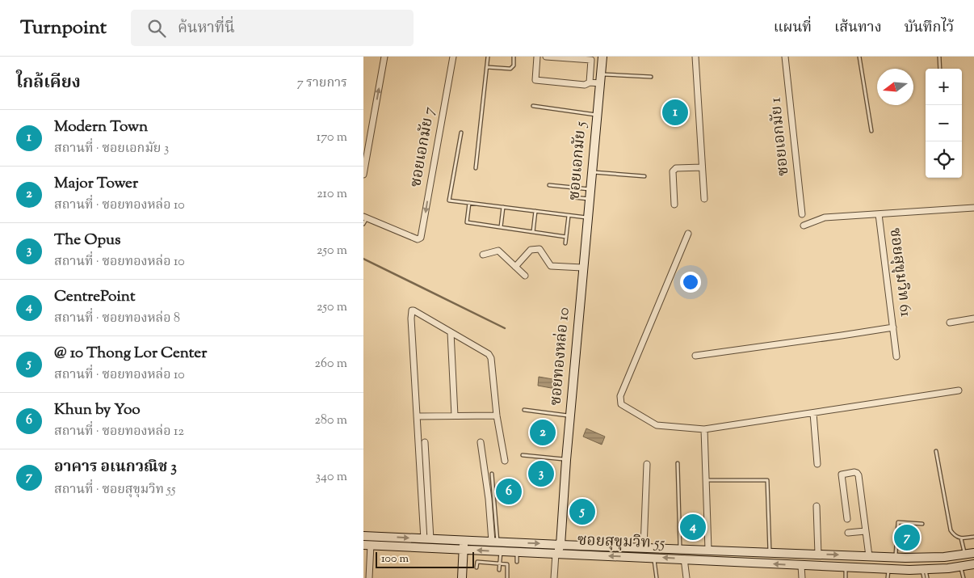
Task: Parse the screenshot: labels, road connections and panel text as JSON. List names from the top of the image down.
{
  "streets": {
    "main road": ["ซอยเอกมัย 5", "ซอยทองหล่อ 10", "ซอยสุขุมวิท 55"],
    "street": ["ซอยเอกมัย 1", "ซอยเอกมัย 7", "ซอยสุขุมวิท 61"]
  },
  "crossings": [
    ["ซอยเอกมัย 5", "ซอยทองหล่อ 10"],
    ["ซอยทองหล่อ 10", "ซอยสุขุมวิท 55"]
  ],
  "scale_bar": "100 m",
  "north": "left",
  "page": {
    "header": "Turnpoint",
    "search": "ค้นหาที่นี่",
    "nav": ["แผนที่", "เส้นทาง", "บันทึกไว้"],
    "heading": ["ใกล้เคียง", "7 รายการ"],
    "map_buttons": ["+", "−"],
    "pins": [
      "1",
      "2",
      "3",
      "6",
      "5",
      "4",
      "7"
    ],
    "list": [
      {
        "mark": "1",
        "name": "Modern Town",
        "note": "สถานที่ · ซอยเอกมัย 3",
        "value": "170 m"
      },
      {
        "mark": "2",
        "name": "Major Tower",
        "note": "สถานที่ · ซอยทองหล่อ 10",
        "value": "210 m"
      },
      {
        "mark": "3",
        "name": "The Opus",
        "note": "สถานที่ · ซอยทองหล่อ 10",
        "value": "250 m"
      },
      {
        "mark": "4",
        "name": "CentrePoint",
        "note": "สถานที่ · ซอยทองหล่อ 8",
        "value": "250 m"
      },
      {
        "mark": "5",
        "name": "@ 10 Thong Lor Center",
        "note": "สถานที่ · ซอยทองหล่อ 10",
        "value": "260 m"
      },
      {
        "mark": "6",
        "name": "Khun by Yoo",
        "note": "สถานที่ · ซอยทองหล่อ 12",
        "value": "280 m"
      },
      {
        "mark": "7",
        "name": "อาคาร อเนกวณิช 3",
        "note": "สถานที่ · ซอยสุขุมวิท 55",
        "value": "340 m"
      }
    ],
    "scale": "100 m"
  }
}
